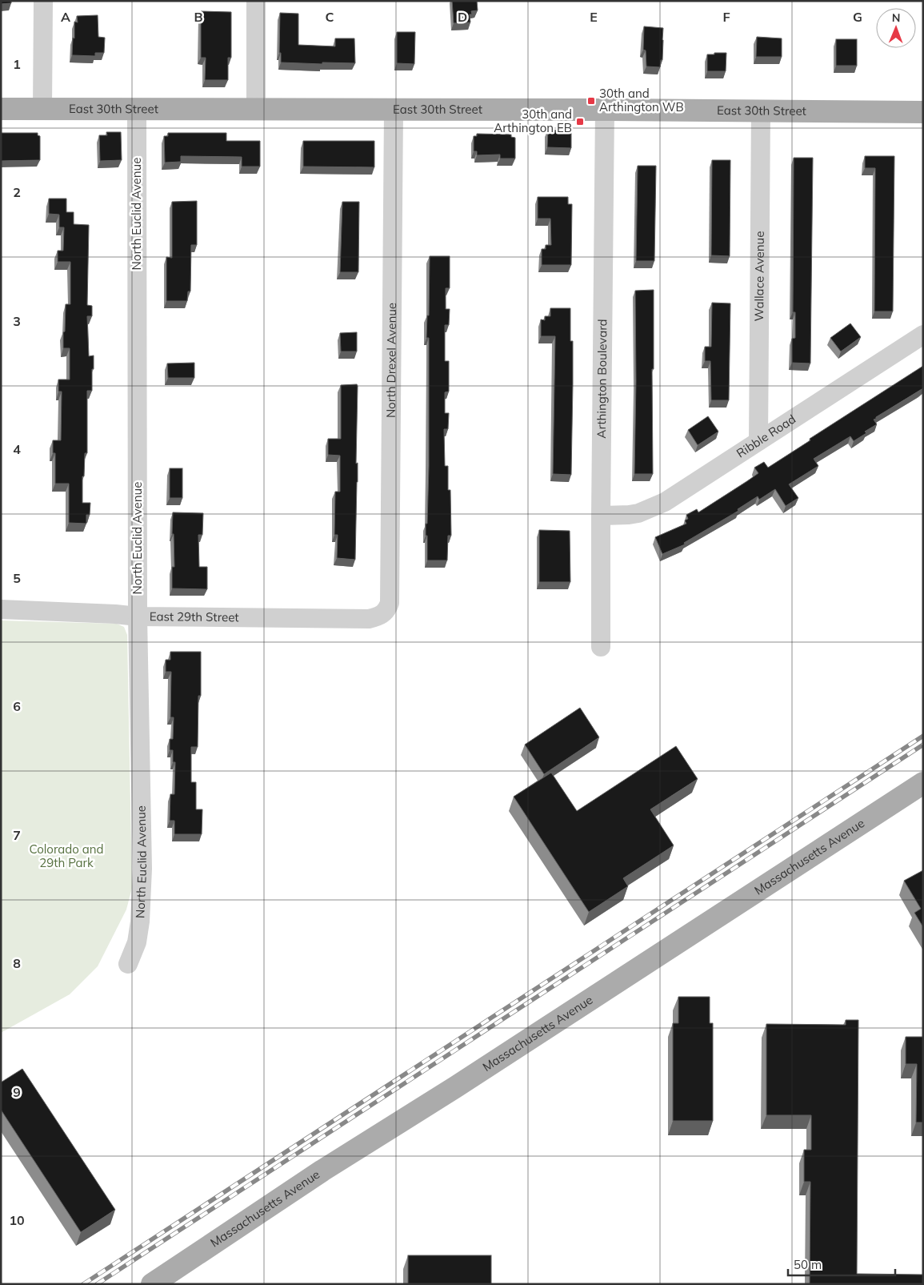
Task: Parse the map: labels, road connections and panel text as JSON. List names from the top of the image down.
{
  "streets": {
    "main road": ["East 30th Street", "Massachusetts Avenue"],
    "street": [
      "North Euclid Avenue",
      "Wallace Avenue",
      "North Drexel Avenue",
      "Arthington Boulevard",
      "Ribble Road",
      "East 29th Street"
    ]
  },
  "crossings": [
    ["East 30th Street", "North Euclid Avenue"],
    ["East 30th Street", "Wallace Avenue"],
    ["East 30th Street", "North Drexel Avenue"],
    ["East 30th Street", "Arthington Boulevard"],
    ["North Euclid Avenue", "East 29th Street"],
    ["Wallace Avenue", "Ribble Road"],
    ["North Drexel Avenue", "East 29th Street"],
    ["Arthington Boulevard", "Ribble Road"]
  ],
  "parks": ["Colorado and 29th Park"],
  "places": {
    "transit": ["30th and Arthington WB", "30th and Arthington EB"]
  },
  "scale_bar": "50 m",
  "north": "top",
  "grid": {
    "columns": [
      "A",
      "B",
      "C",
      "D",
      "E",
      "F",
      "G"
    ],
    "rows": [
      "1",
      "2",
      "3",
      "4",
      "5",
      "6",
      "7",
      "8",
      "9",
      "10"
    ]
  }
}
